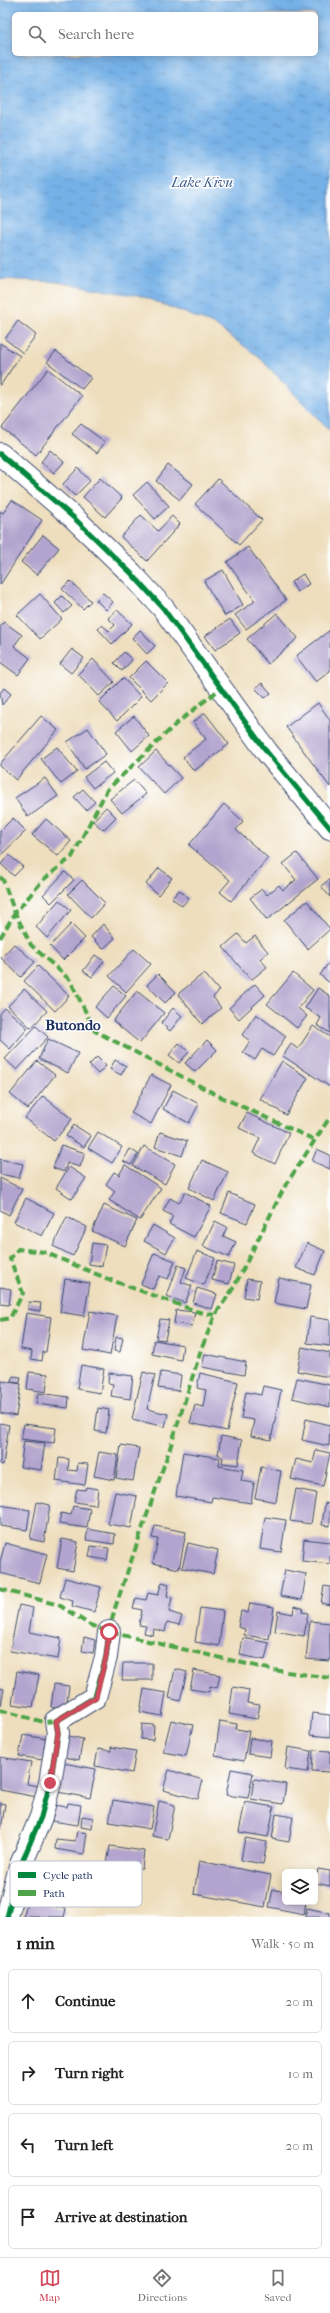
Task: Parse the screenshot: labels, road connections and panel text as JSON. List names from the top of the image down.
{
  "districts": ["Butondo"],
  "water": ["Lake Kivu"],
  "legend": ["Cycle path", "Path"],
  "page": {
    "search": "Search here",
    "heading": ["1 min", "Walk · 50 m"],
    "list": [
      ["Continue", "20 m"],
      ["Turn right", "10 m"],
      ["Turn left", "20 m"],
      "Arrive at destination"
    ],
    "nav": ["Map", "Directions", "Saved"]
  }
}
